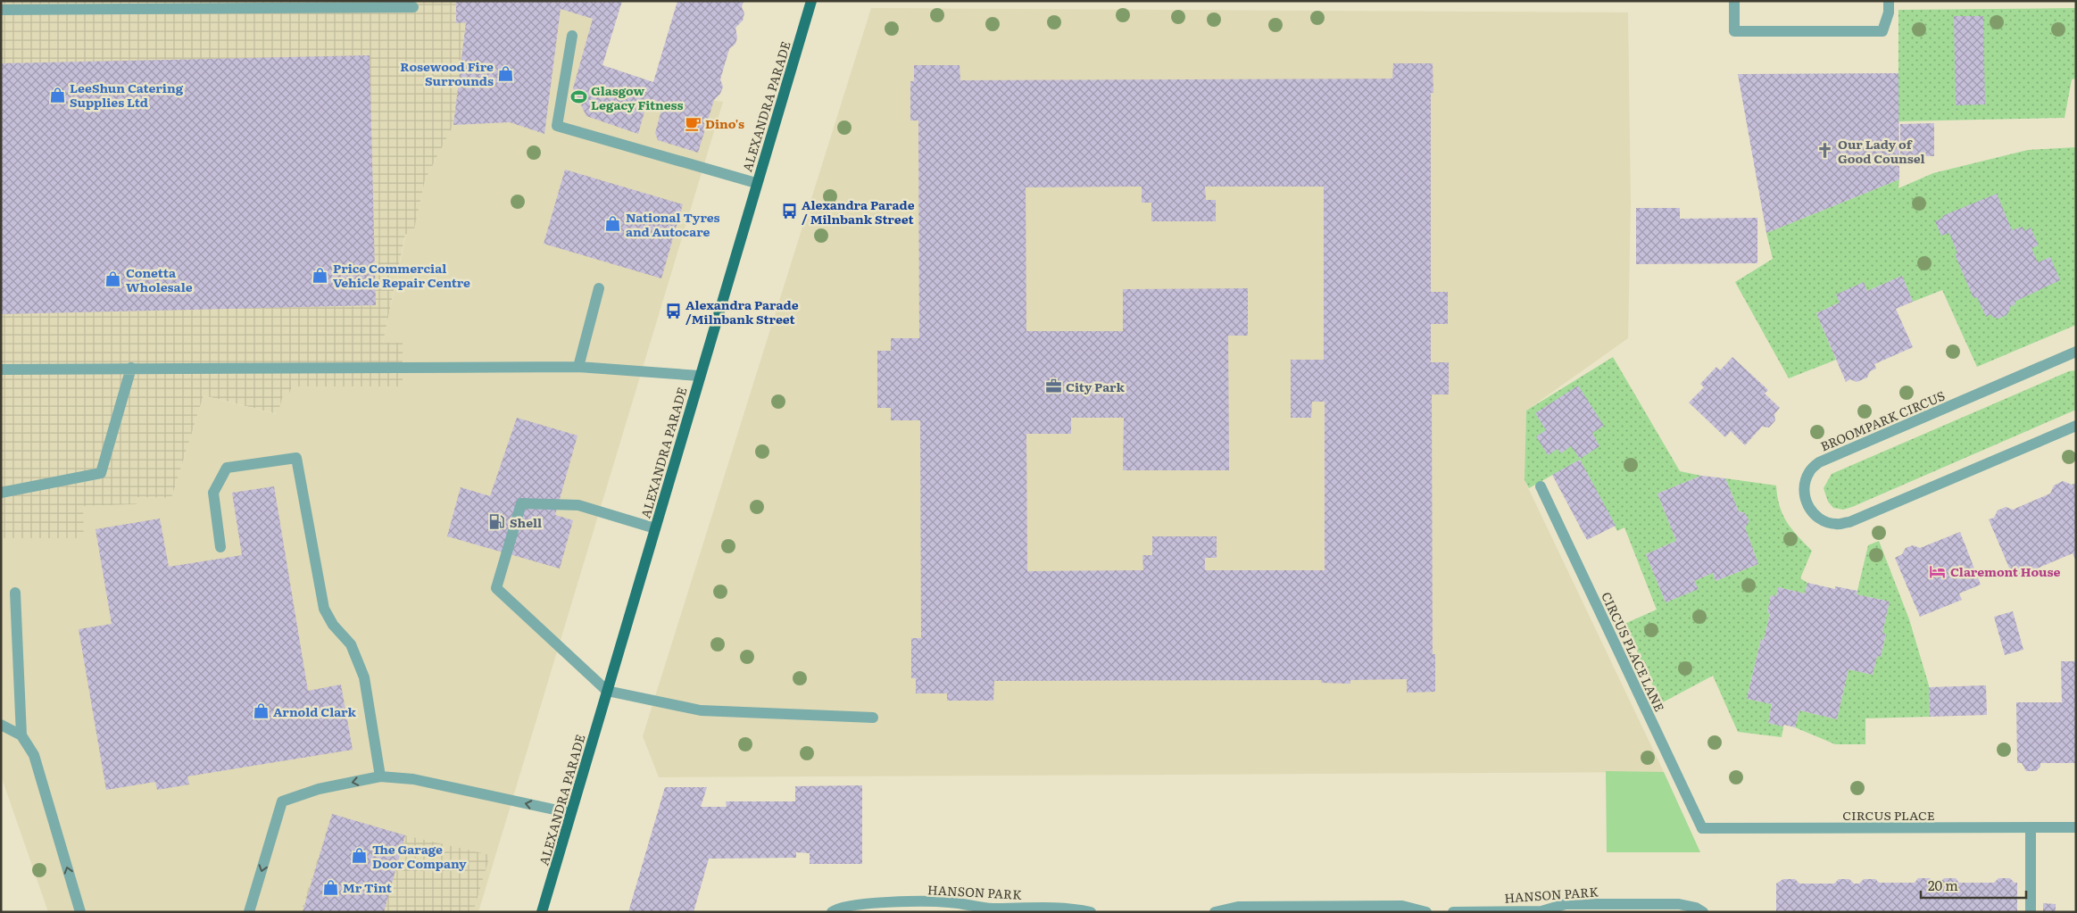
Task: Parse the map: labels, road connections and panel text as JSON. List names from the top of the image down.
{
  "streets": {
    "main road": ["ALEXANDRA PARADE"],
    "street": [
      "BROOMPARK CIRCUS",
      "CIRCUS PLACE LANE",
      "CIRCUS PLACE",
      "HANSON PARK"
    ]
  },
  "crossings": [
    ["CIRCUS PLACE LANE", "CIRCUS PLACE"]
  ],
  "places": {
    "shop": [
      "Rosewood Fire Surrounds",
      "LeeShun Catering Supplies Ltd",
      "National Tyres and Autocare",
      "Price Commercial Vehicle Repair Centre",
      "Conetta Wholesale",
      "Arnold Clark",
      "The Garage Door Company",
      "Mr Tint"
    ],
    "sports": ["Glasgow Legacy Fitness"],
    "cafe": ["Dino's"],
    "church": ["Our Lady of Good Counsel"],
    "bus stop": ["Alexandra Parade / Milnbank Street", "Alexandra Parade /Milnbank Street"],
    "office": ["City Park"],
    "fuel station": ["Shell"],
    "hotel": ["Claremont House"]
  },
  "scale_bar": "20 m"
}
